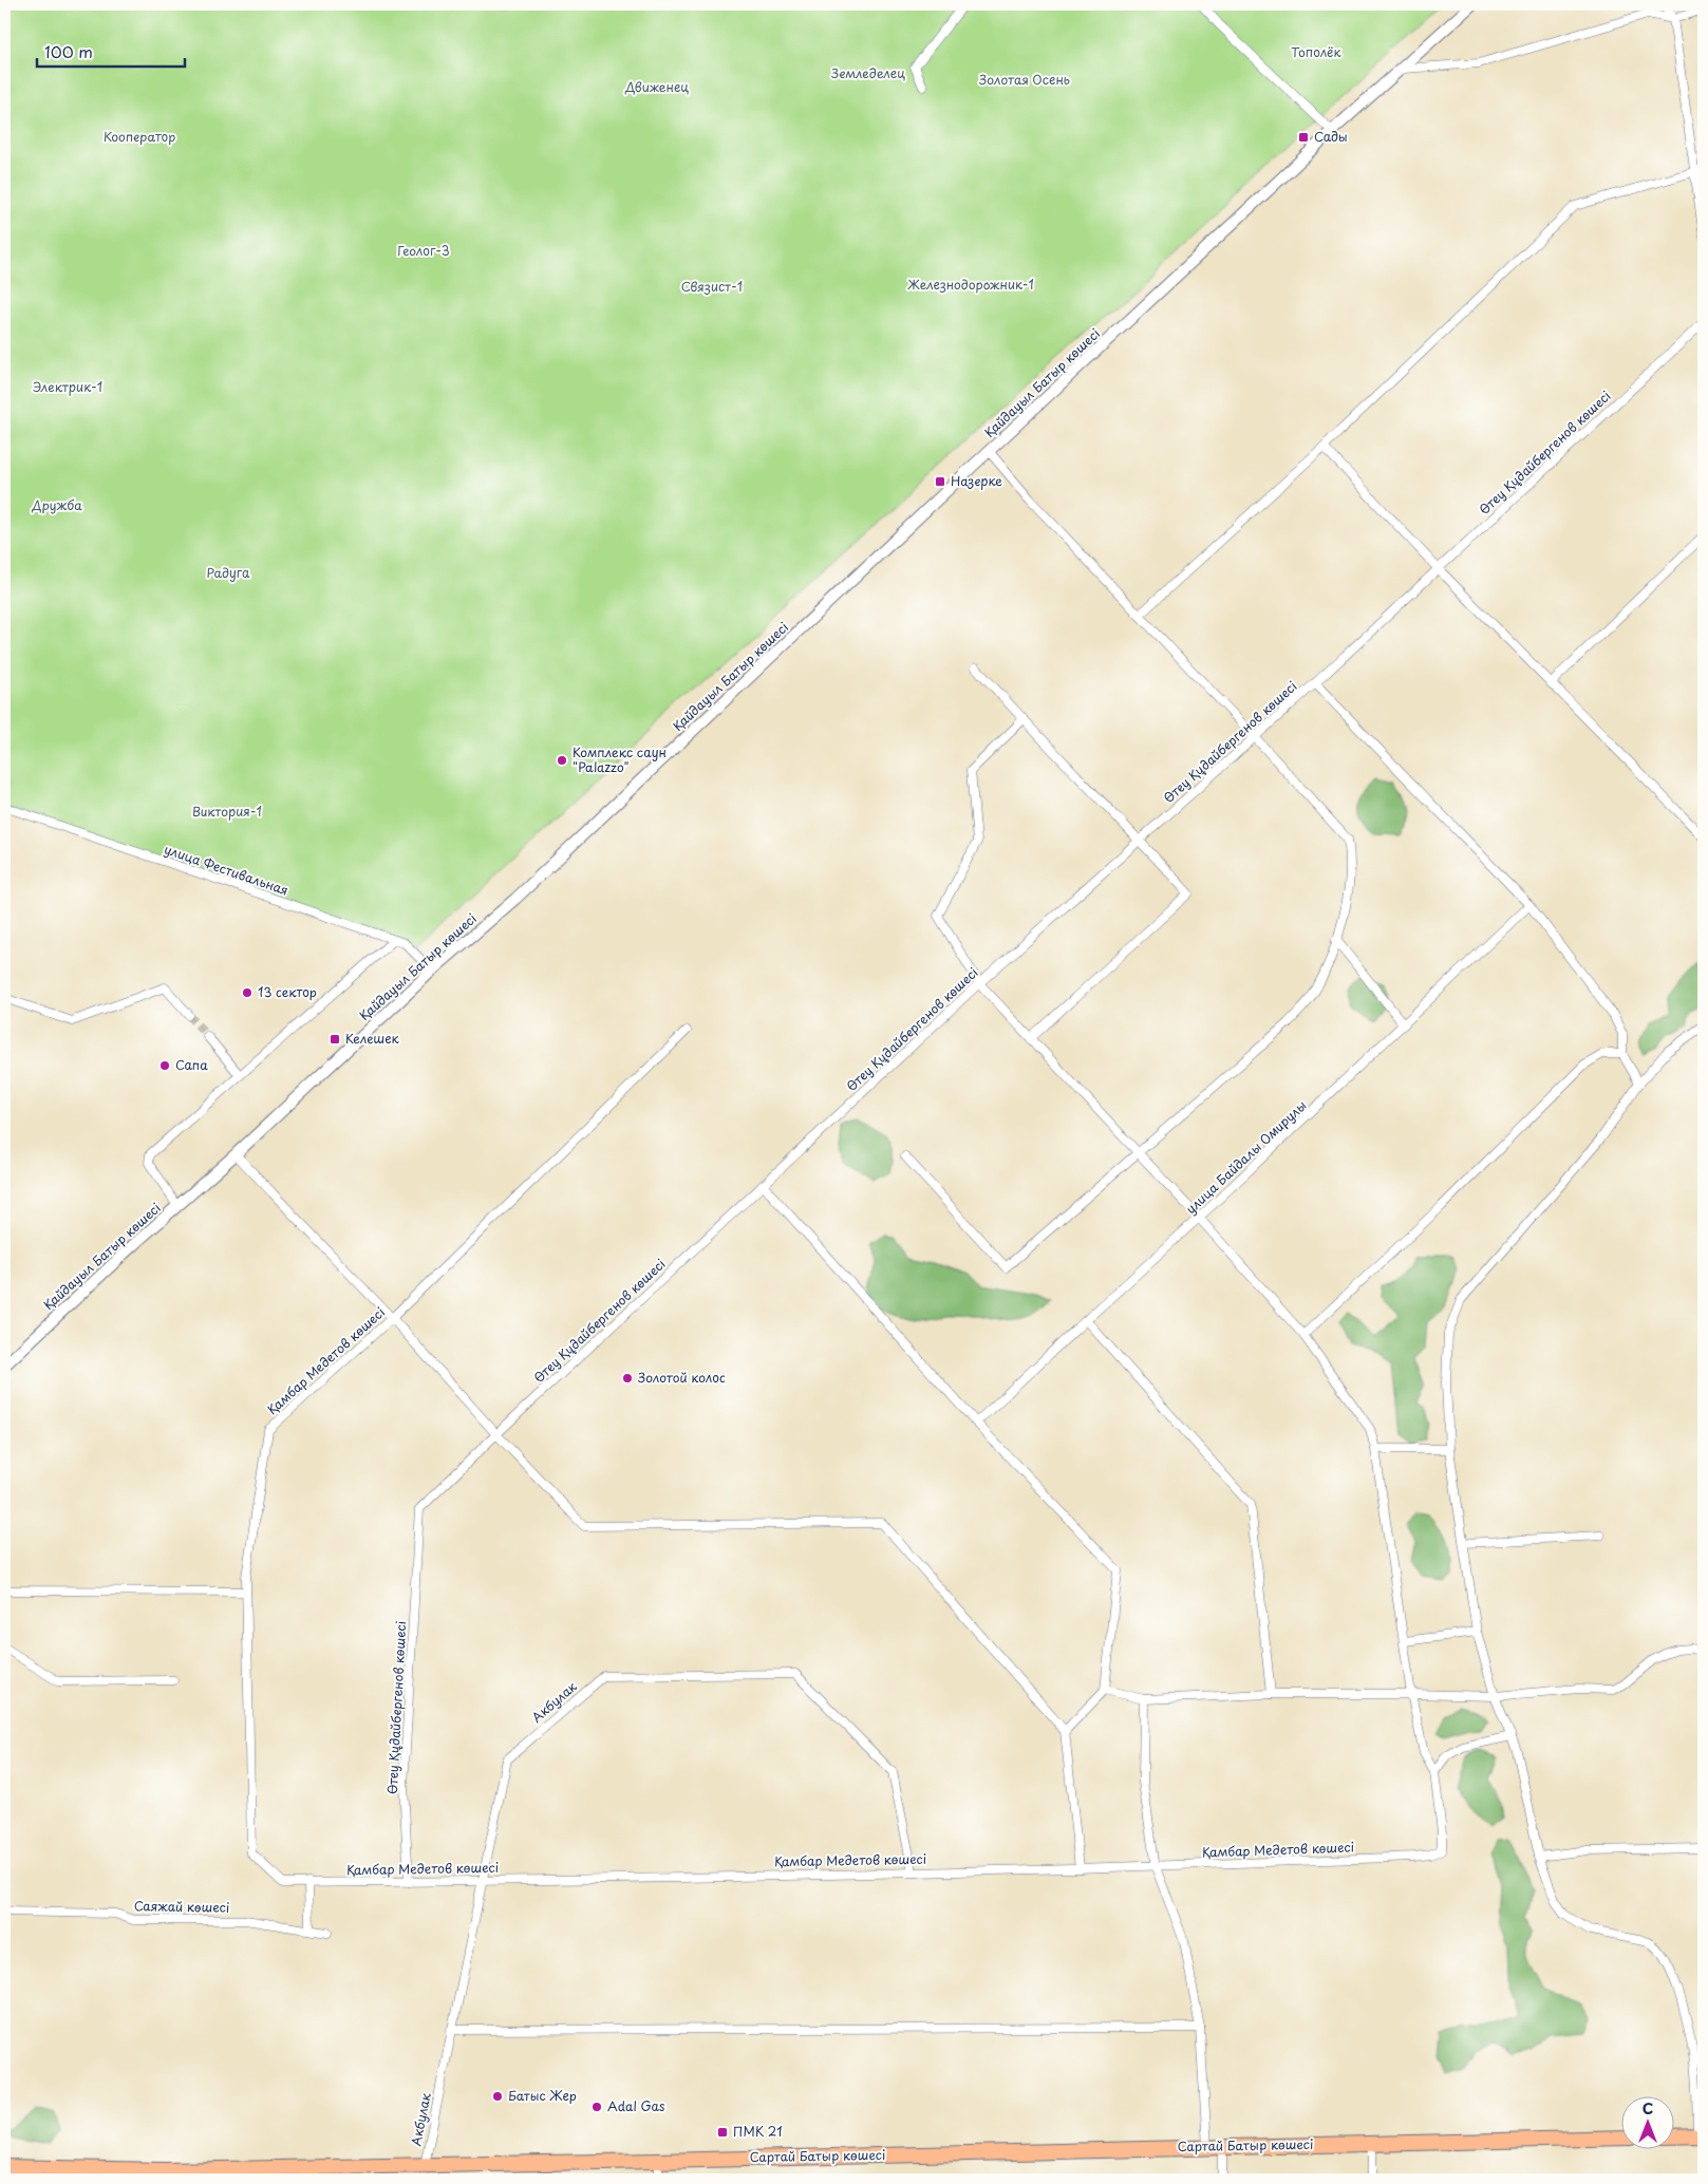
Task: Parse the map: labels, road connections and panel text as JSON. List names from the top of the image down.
{
  "streets": {
    "highway": ["Сартай Батыр көшесі"],
    "street": [
      "Қайдауыл Батыр көшесі",
      "Өтеу Құдайбергенов көшесі",
      "улица Фестивальная",
      "улица Байдалы Омирулы",
      "Қамбар Медетов көшесі",
      "Акбулак",
      "Саяжай көшесі"
    ]
  },
  "crossings": [
    ["Қайдауыл Батыр көшесі", "улица Фестивальная"],
    ["Өтеу Құдайбергенов көшесі", "Қамбар Медетов көшесі"],
    ["Қамбар Медетов көшесі", "Акбулак"],
    ["Акбулак", "Сартай Батыр көшесі"]
  ],
  "parks": [
    "Тополёк",
    "Земледелец",
    "Золотая Осень",
    "Движенец",
    "Кооператор",
    "Геолог-3",
    "Железнодорожник-1",
    "Связист-1",
    "Электрик-1",
    "Дружба",
    "Радуга",
    "Виктория-1"
  ],
  "places": {
    "transit": [
      "Сады",
      "Назерке",
      "Келешек",
      "ПМК 21"
    ],
    "other": [
      "Комплекс саун \"Palazzo\"",
      "13 сектор",
      "Сапа",
      "Золотой колос",
      "Батыс Жер",
      "Adal Gas"
    ]
  },
  "scale_bar": "100 m",
  "north": "top"
}
